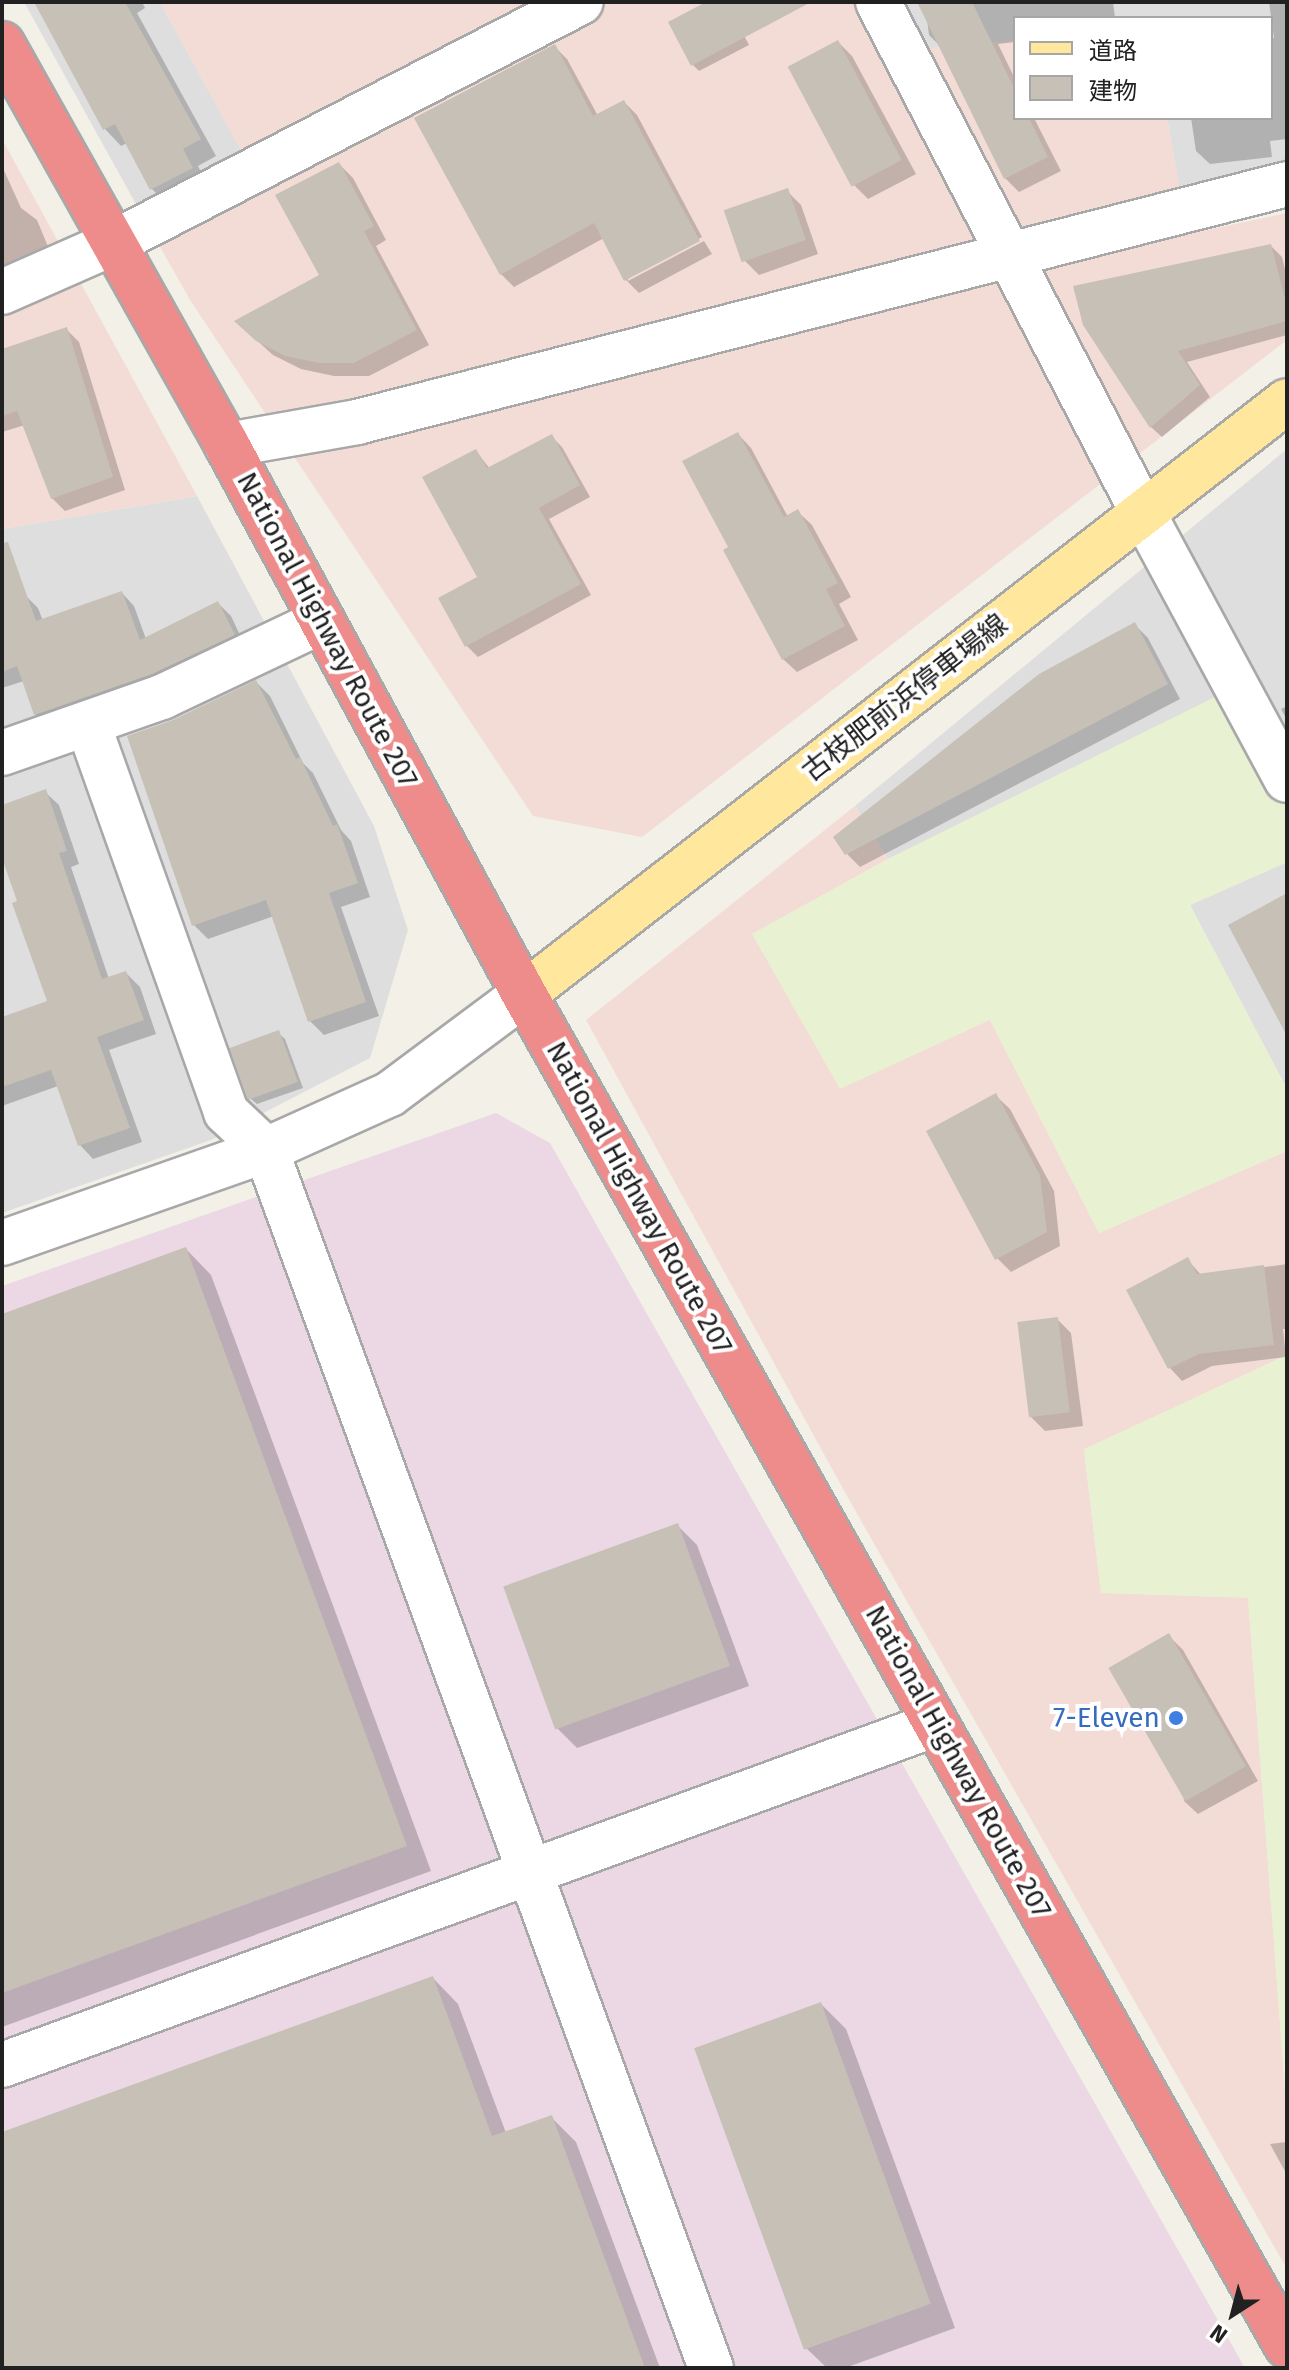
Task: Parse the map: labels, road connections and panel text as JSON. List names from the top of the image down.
{
  "streets": {
    "highway": ["National Highway Route 207"],
    "main road": ["古枝肥前浜停車場線"]
  },
  "crossings": [
    ["National Highway Route 207", "古枝肥前浜停車場線"]
  ],
  "places": ["7-Eleven"],
  "legend": ["道路", "建物"],
  "north": "bottom left"
}
